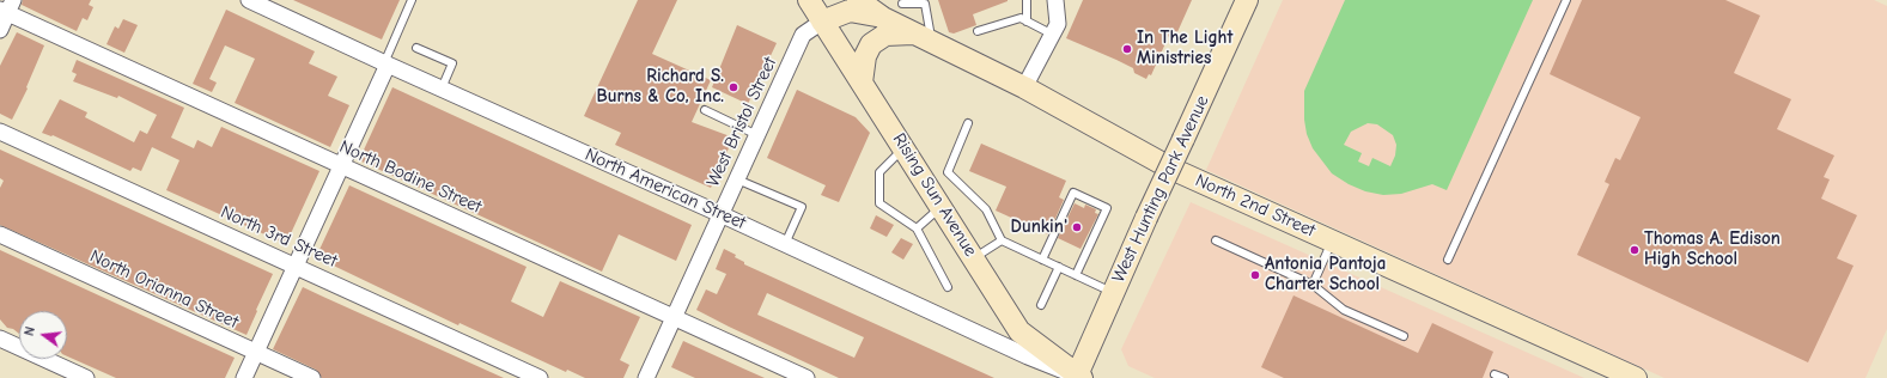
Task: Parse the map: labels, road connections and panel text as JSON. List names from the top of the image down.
{
  "streets": {
    "street": [
      "West Bristol Street",
      "North Bodine Street",
      "North American Street",
      "West Hunting Park Avenue",
      "Rising Sun Avenue",
      "North 2nd Street",
      "North 3rd Street",
      "North Orianna Street"
    ]
  },
  "crossings": [
    ["West Bristol Street", "North Bodine Street"],
    ["West Bristol Street", "North American Street"],
    ["West Bristol Street", "Rising Sun Avenue"],
    ["West Bristol Street", "North 2nd Street"],
    ["North American Street", "West Hunting Park Avenue"],
    ["North American Street", "Rising Sun Avenue"],
    ["West Hunting Park Avenue", "Rising Sun Avenue"],
    ["Rising Sun Avenue", "North 2nd Street"]
  ],
  "places": [
    "In The Light Ministries",
    "Richard S. Burns & Co, Inc.",
    "Dunkin'",
    "Thomas A. Edison High School",
    "Antonia Pantoja Charter School"
  ],
  "north": "left"
}
